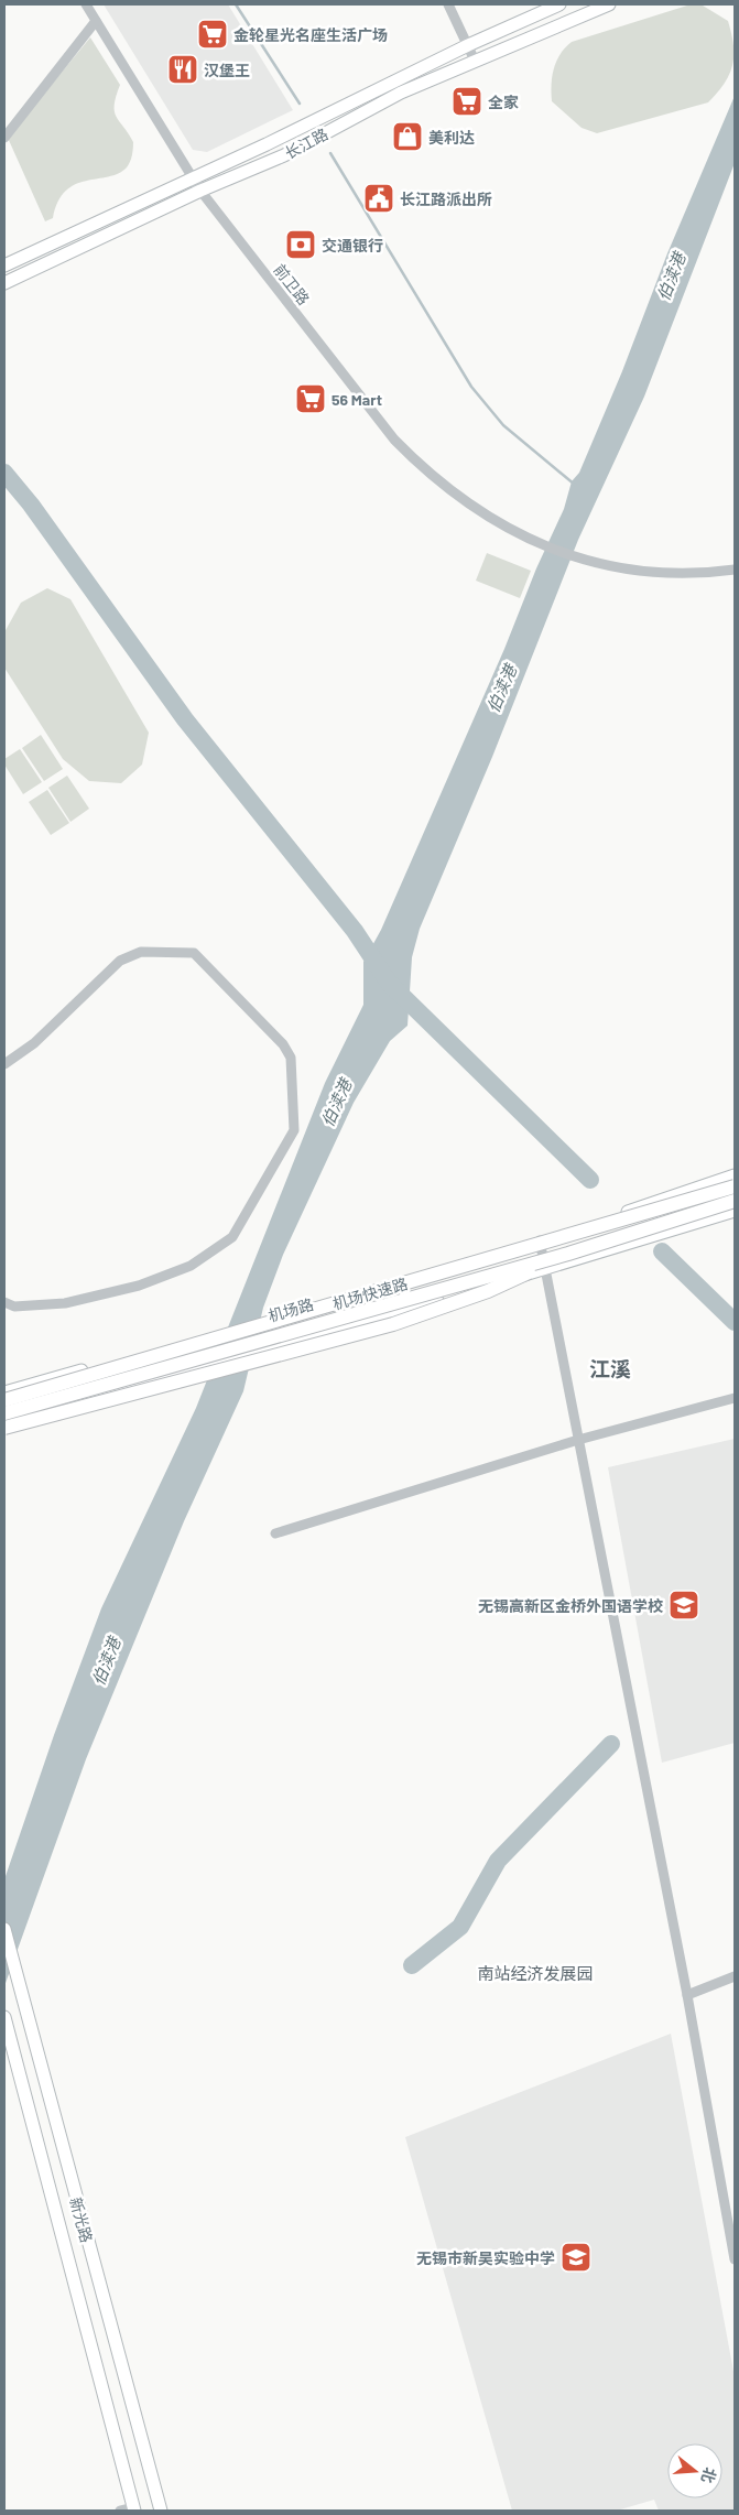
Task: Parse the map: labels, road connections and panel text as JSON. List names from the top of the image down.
{
  "streets": {
    "highway": ["机场快速路"],
    "main road": ["长江路", "机场路", "新光路"],
    "street": ["前卫路"]
  },
  "crossings": [
    ["长江路", "前卫路"]
  ],
  "districts": ["江溪", "南站经济发展园"],
  "water": ["伯渎港"],
  "places": {
    "supermarket": ["金轮星光名座生活广场", "全家", "56 Mart"],
    "restaurant": ["汉堡王"],
    "shop": ["美利达"],
    "public building": ["长江路派出所"],
    "bank": ["交通银行"],
    "school or university": ["无锡高新区金桥外国语学校", "无锡市新吴实验中学"]
  },
  "north": "right"
}
